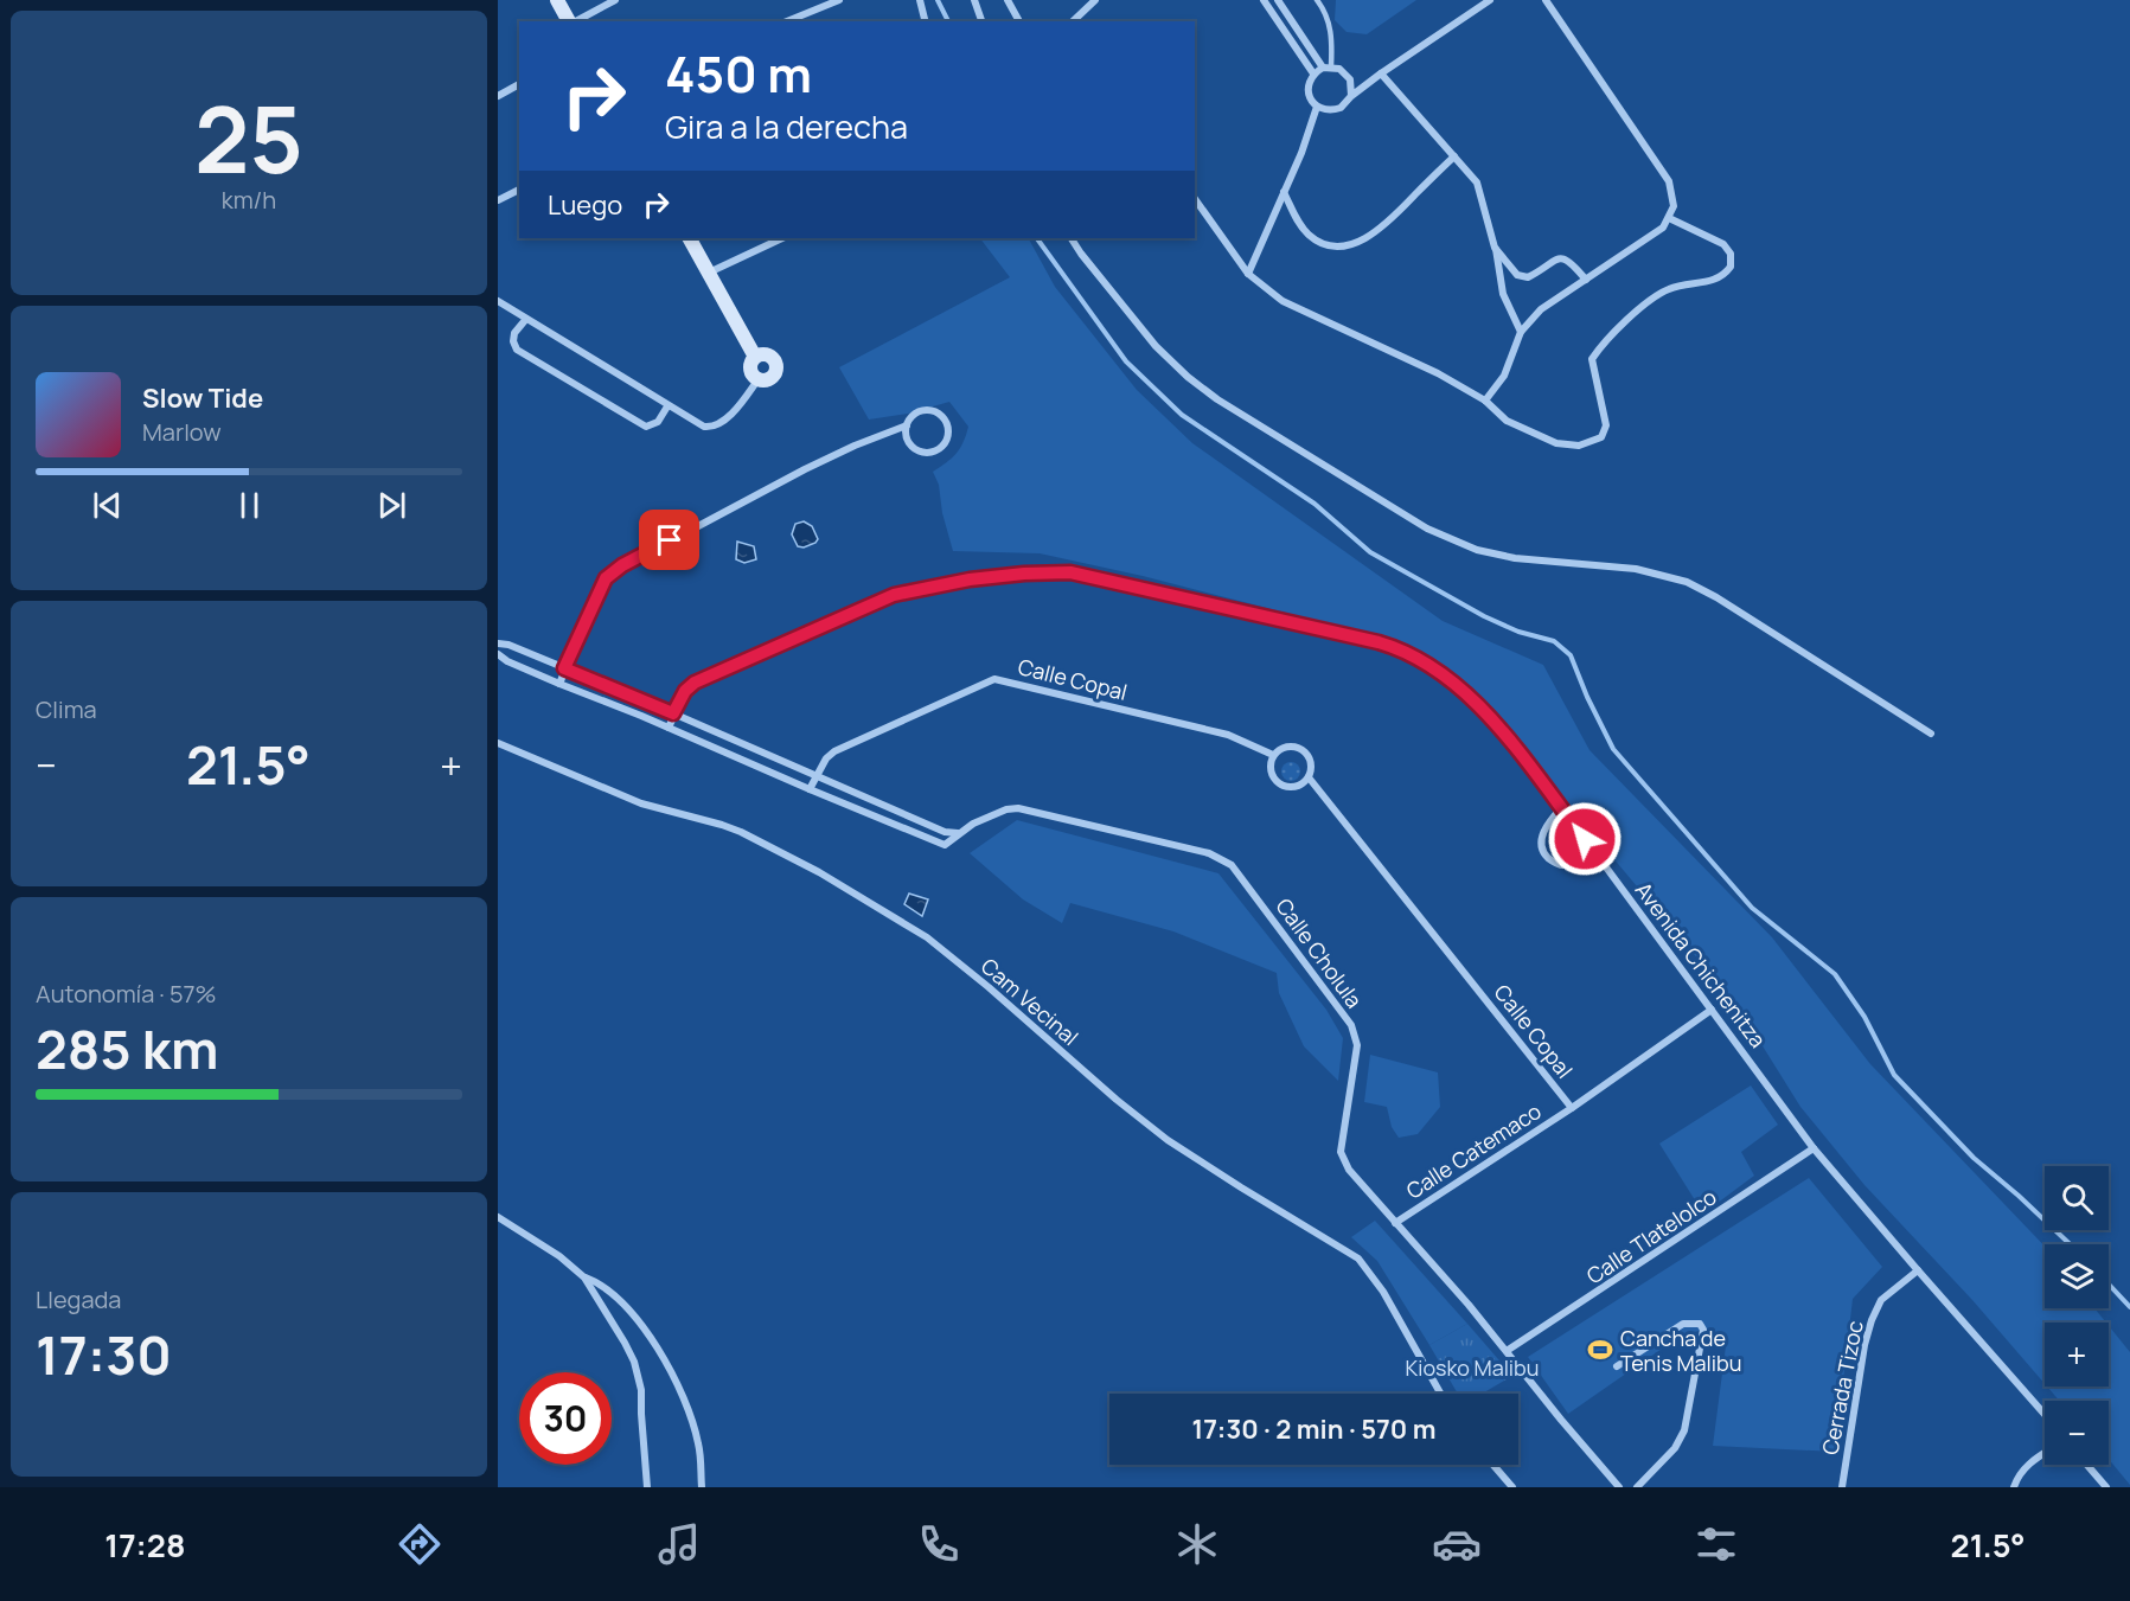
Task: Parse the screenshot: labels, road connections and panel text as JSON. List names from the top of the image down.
{
  "streets": {
    "street": [
      "Calle Copal",
      "Calle Cholula",
      "Avenida Chichenitza",
      "Cam Vecinal",
      "Calle Catemaco",
      "Calle Tlatelolco",
      "Cerrada Tizoc"
    ]
  },
  "crossings": [
    ["Calle Copal", "Calle Cholula"],
    ["Calle Copal", "Calle Catemaco"],
    ["Calle Cholula", "Calle Catemaco"],
    ["Calle Cholula", "Calle Tlatelolco"],
    ["Avenida Chichenitza", "Calle Catemaco"],
    ["Avenida Chichenitza", "Calle Tlatelolco"],
    ["Avenida Chichenitza", "Cerrada Tizoc"]
  ],
  "parks": ["Kiosko Malibu"],
  "places": {
    "sports": ["Cancha de Tenis Malibu"]
  },
  "page": {
    "tile": [
      ["25", "km/h"],
      "Clima",
      ["Autonomía · 57%", "285 km"],
      ["Llegada", "17:30"]
    ],
    "turn": ["450 m", "Gira a la derecha"],
    "then": "Luego",
    "song": ["Slow Tide", "Marlow"],
    "heat": ["−", "21.5°", "+"],
    "map_buttons": ["+", "−"],
    "limit": "30",
    "trip": "17:30 · 2 min · 570 m",
    "tabs": ["17:28", "21.5°"]
  }
}
